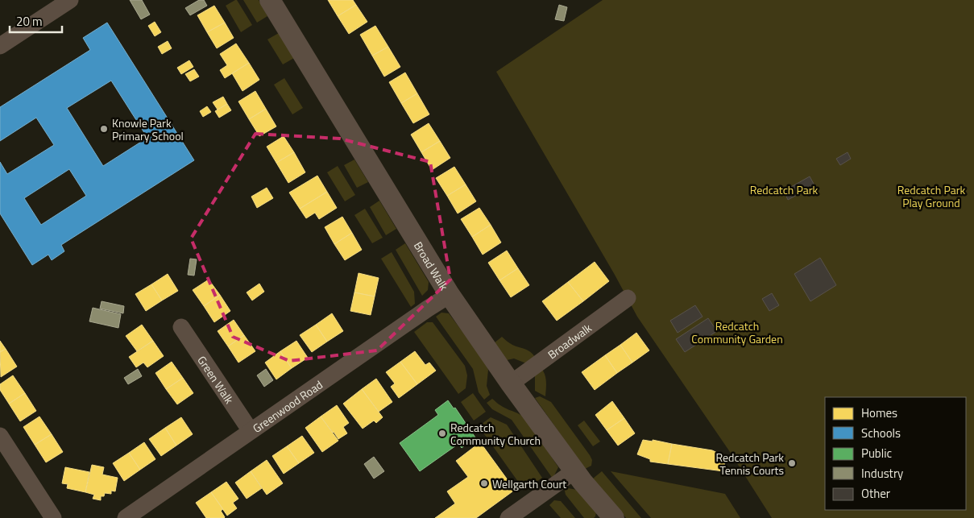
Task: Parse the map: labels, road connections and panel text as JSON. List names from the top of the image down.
{
  "streets": {
    "street": [
      "Broad Walk",
      "Broadwalk",
      "Green Walk",
      "Greenwood Road"
    ]
  },
  "crossings": [
    ["Broad Walk", "Broadwalk"],
    ["Broad Walk", "Greenwood Road"],
    ["Green Walk", "Greenwood Road"]
  ],
  "parks": ["Redcatch Park", "Redcatch Park Play Ground", "Redcatch Community Garden"],
  "places": [
    "Knowle Park Primary School",
    "Redcatch Community Church",
    "Redcatch Park Tennis Courts",
    "Wellgarth Court"
  ],
  "legend": [
    "Homes",
    "Schools",
    "Public",
    "Industry",
    "Other"
  ],
  "scale_bar": "20 m"
}
